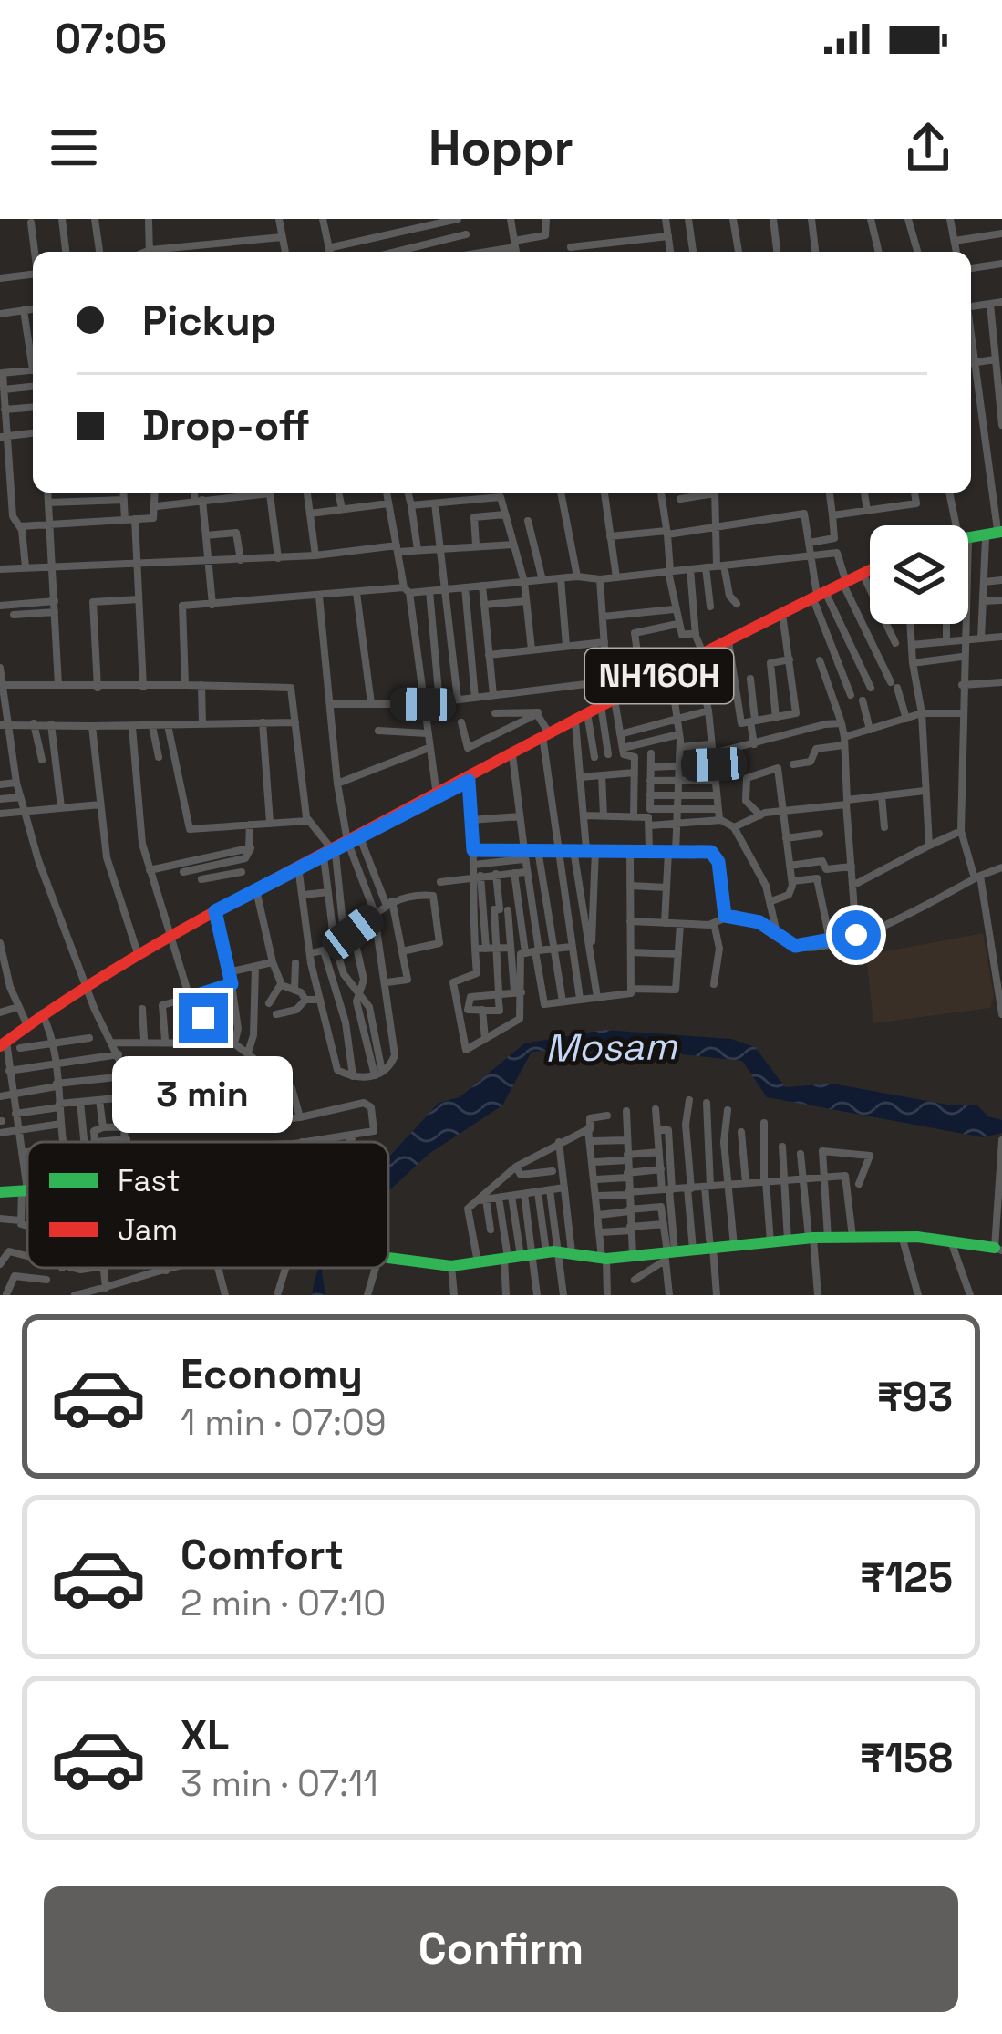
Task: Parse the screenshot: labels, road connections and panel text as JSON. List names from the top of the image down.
{
  "streets": {
    "main road": ["NH160H"]
  },
  "water": ["Mosam"],
  "legend": ["Fast", "Jam"],
  "page": {
    "status": "07:05",
    "header": "Hoppr",
    "banner": ["Pickup", "Drop-off"],
    "bubble": "3 min",
    "list": [
      {
        "name": "Economy",
        "note": "1 min · 07:09",
        "value": "₹93"
      },
      {
        "name": "Comfort",
        "note": "2 min · 07:10",
        "value": "₹125"
      },
      {
        "name": "XL",
        "note": "3 min · 07:11",
        "value": "₹158"
      }
    ],
    "buttons": "Confirm"
  }
}
